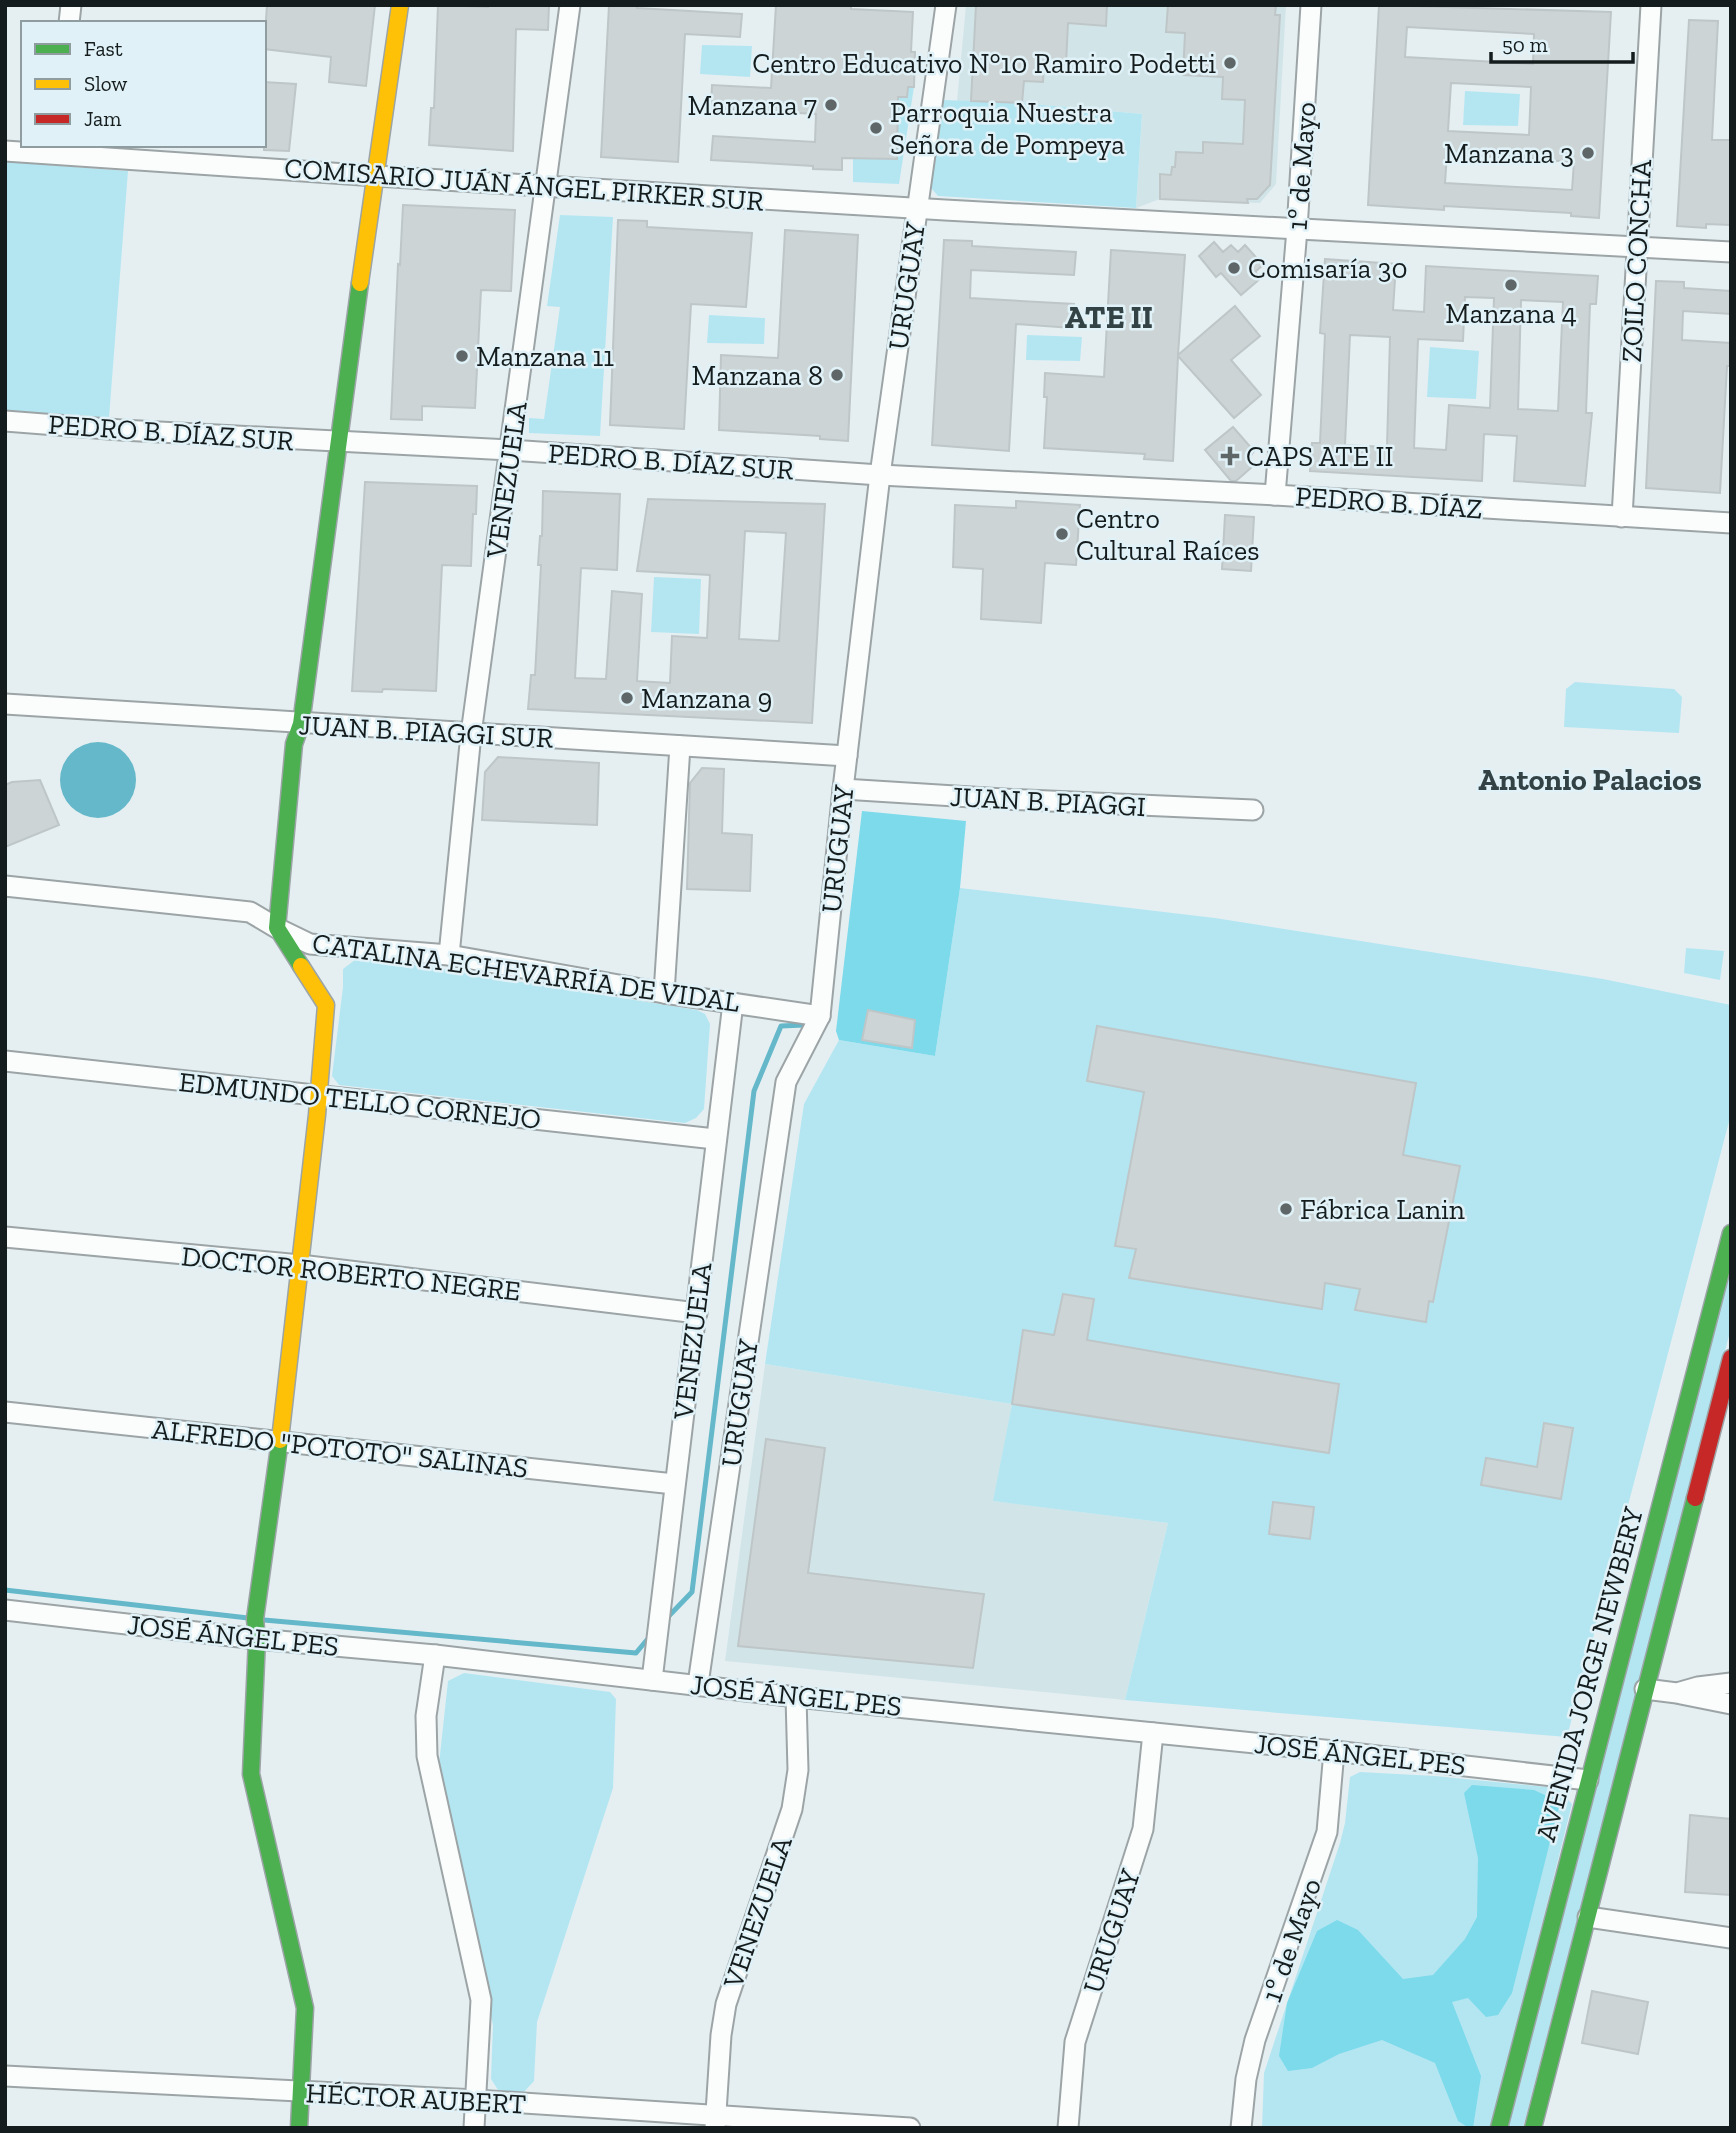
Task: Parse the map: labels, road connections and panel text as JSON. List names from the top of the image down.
{
  "streets": {
    "street": [
      "1º de Mayo",
      "COMISARIO JUÁN ÁNGEL PIRKER SUR",
      "ZOILO CONCHA",
      "URUGUAY",
      "PEDRO B. DÍAZ SUR",
      "VENEZUELA",
      "PEDRO B. DÍAZ",
      "JUAN B. PIAGGI SUR",
      "JUAN B. PIAGGI",
      "CATALINA ECHEVARRÍA DE VIDAL",
      "EDMUNDO TELLO CORNEJO",
      "DOCTOR ROBERTO NEGRE",
      "ALFREDO \"POTOTO\" SALINAS",
      "JOSÉ ÁNGEL PES",
      "AVENIDA JORGE NEWBERY",
      "HÉCTOR AUBERT"
    ]
  },
  "crossings": [
    ["1º de Mayo", "COMISARIO JUÁN ÁNGEL PIRKER SUR"],
    ["1º de Mayo", "PEDRO B. DÍAZ"],
    ["1º de Mayo", "JOSÉ ÁNGEL PES"],
    ["COMISARIO JUÁN ÁNGEL PIRKER SUR", "ZOILO CONCHA"],
    ["COMISARIO JUÁN ÁNGEL PIRKER SUR", "URUGUAY"],
    ["COMISARIO JUÁN ÁNGEL PIRKER SUR", "VENEZUELA"],
    ["ZOILO CONCHA", "PEDRO B. DÍAZ"],
    ["URUGUAY", "PEDRO B. DÍAZ SUR"],
    ["URUGUAY", "PEDRO B. DÍAZ"],
    ["URUGUAY", "JUAN B. PIAGGI SUR"],
    ["URUGUAY", "JUAN B. PIAGGI"],
    ["URUGUAY", "CATALINA ECHEVARRÍA DE VIDAL"],
    ["URUGUAY", "JOSÉ ÁNGEL PES"],
    ["PEDRO B. DÍAZ SUR", "VENEZUELA"],
    ["PEDRO B. DÍAZ SUR", "PEDRO B. DÍAZ"],
    ["VENEZUELA", "JUAN B. PIAGGI SUR"],
    ["VENEZUELA", "CATALINA ECHEVARRÍA DE VIDAL"],
    ["VENEZUELA", "EDMUNDO TELLO CORNEJO"],
    ["VENEZUELA", "DOCTOR ROBERTO NEGRE"],
    ["VENEZUELA", "ALFREDO \"POTOTO\" SALINAS"],
    ["VENEZUELA", "JOSÉ ÁNGEL PES"],
    ["VENEZUELA", "HÉCTOR AUBERT"],
    ["JOSÉ ÁNGEL PES", "AVENIDA JORGE NEWBERY"]
  ],
  "districts": ["ATE II", "Antonio Palacios"],
  "places": {
    "other": [
      "Centro Educativo N°10 Ramiro Podetti",
      "Manzana 7",
      "Parroquia Nuestra Señora de Pompeya",
      "Manzana 3",
      "Comisaría 30",
      "Manzana 4",
      "Manzana 11",
      "Manzana 8",
      "Centro Cultural Raíces",
      "Manzana 9",
      "Fábrica Lanin"
    ],
    "health": ["CAPS ATE II"]
  },
  "legend": ["Fast", "Slow", "Jam"],
  "scale_bar": "50 m"
}
